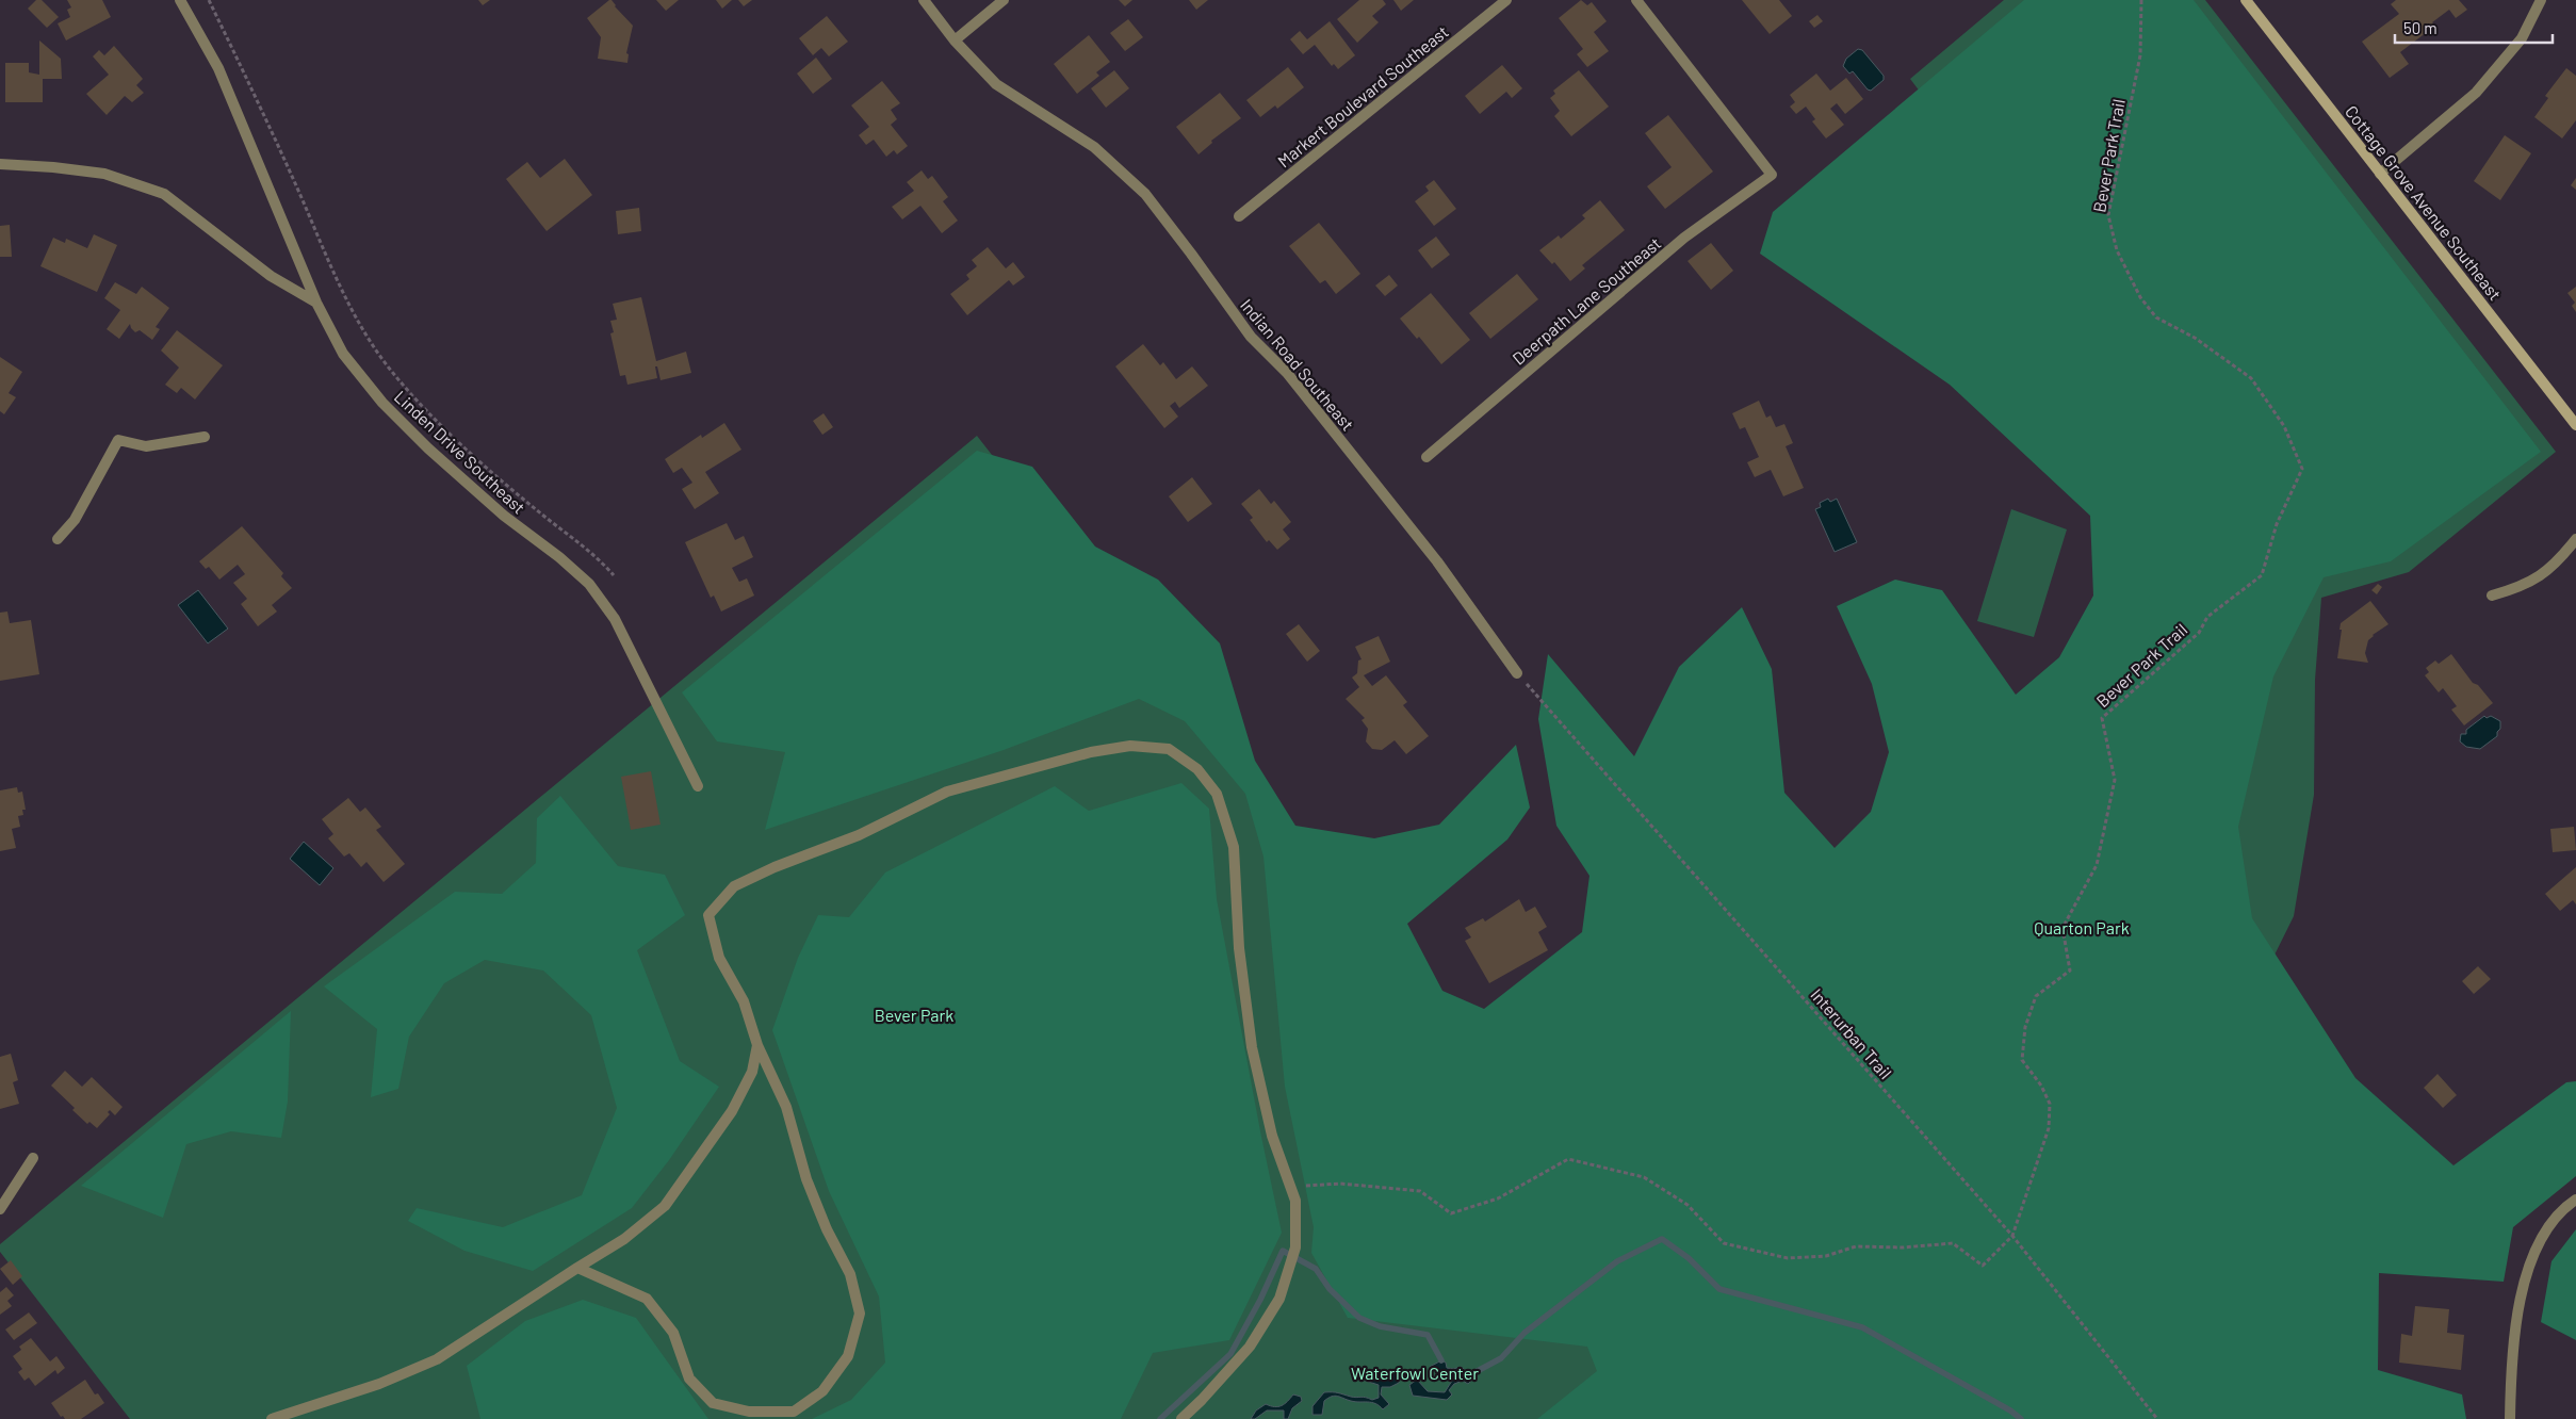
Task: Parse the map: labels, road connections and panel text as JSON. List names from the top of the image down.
{
  "streets": {
    "main road": ["Cottage Grove Avenue Southeast"],
    "street": [
      "Markert Boulevard Southeast",
      "Deerpath Lane Southeast",
      "Indian Road Southeast",
      "Linden Drive Southeast"
    ],
    "path": ["Bever Park Trail", "Interurban Trail"]
  },
  "crossings": [
    ["Bever Park Trail", "Interurban Trail"],
    ["Indian Road Southeast", "Interurban Trail"]
  ],
  "parks": ["Quarton Park", "Bever Park", "Waterfowl Center"],
  "scale_bar": "50 m"
}
